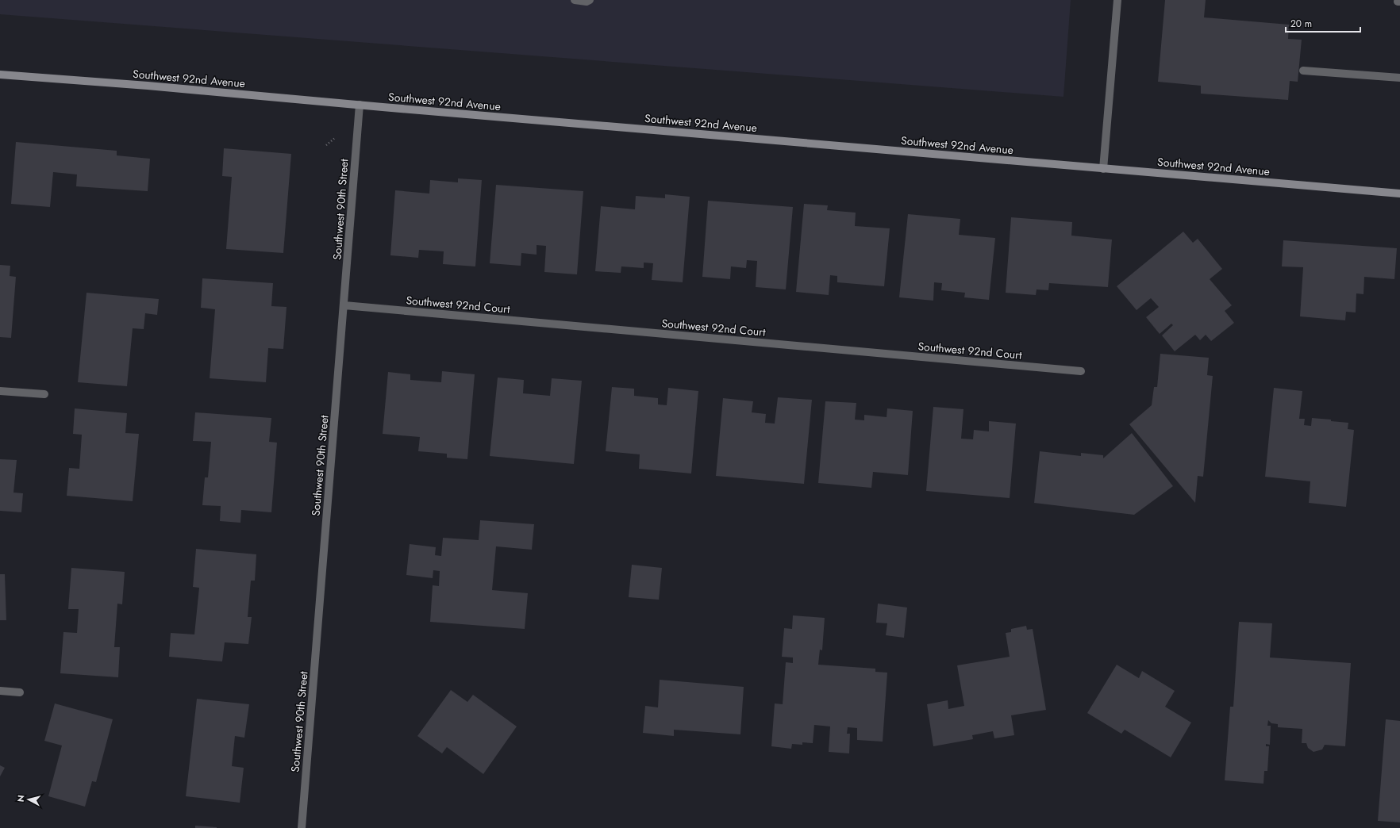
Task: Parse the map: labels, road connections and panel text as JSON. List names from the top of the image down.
{
  "streets": {
    "street": ["Southwest 92nd Avenue", "Southwest 90th Street", "Southwest 92nd Court"]
  },
  "crossings": [
    ["Southwest 92nd Avenue", "Southwest 90th Street"],
    ["Southwest 90th Street", "Southwest 92nd Court"]
  ],
  "scale_bar": "20 m",
  "north": "left"
}
